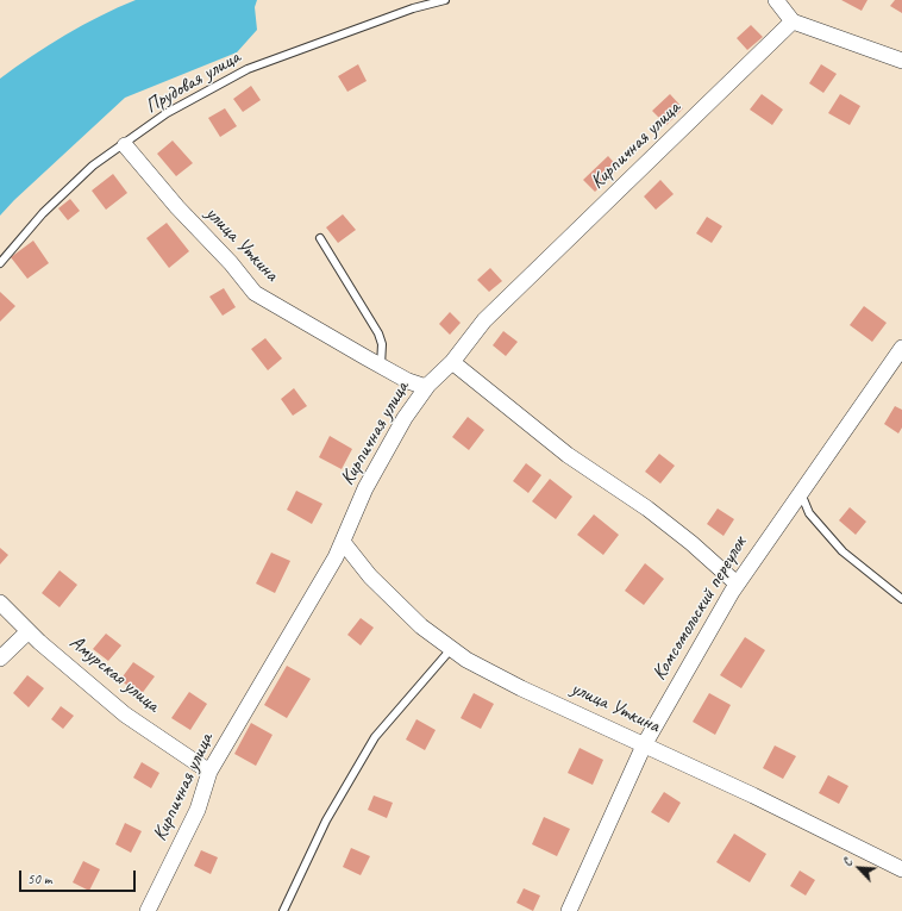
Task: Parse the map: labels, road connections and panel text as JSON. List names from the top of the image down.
{
  "streets": {
    "street": [
      "Кирпичная улица",
      "улица Уткина",
      "Комсомольский переулок",
      "Амурская улица"
    ],
    "lane": ["Прудовая улица"]
  },
  "crossings": [
    ["Прудовая улица", "улица Уткина"],
    ["Кирпичная улица", "улица Уткина"],
    ["Кирпичная улица", "Амурская улица"],
    ["улица Уткина", "Комсомольский переулок"]
  ],
  "scale_bar": "50 m",
  "north": "top left"
}
